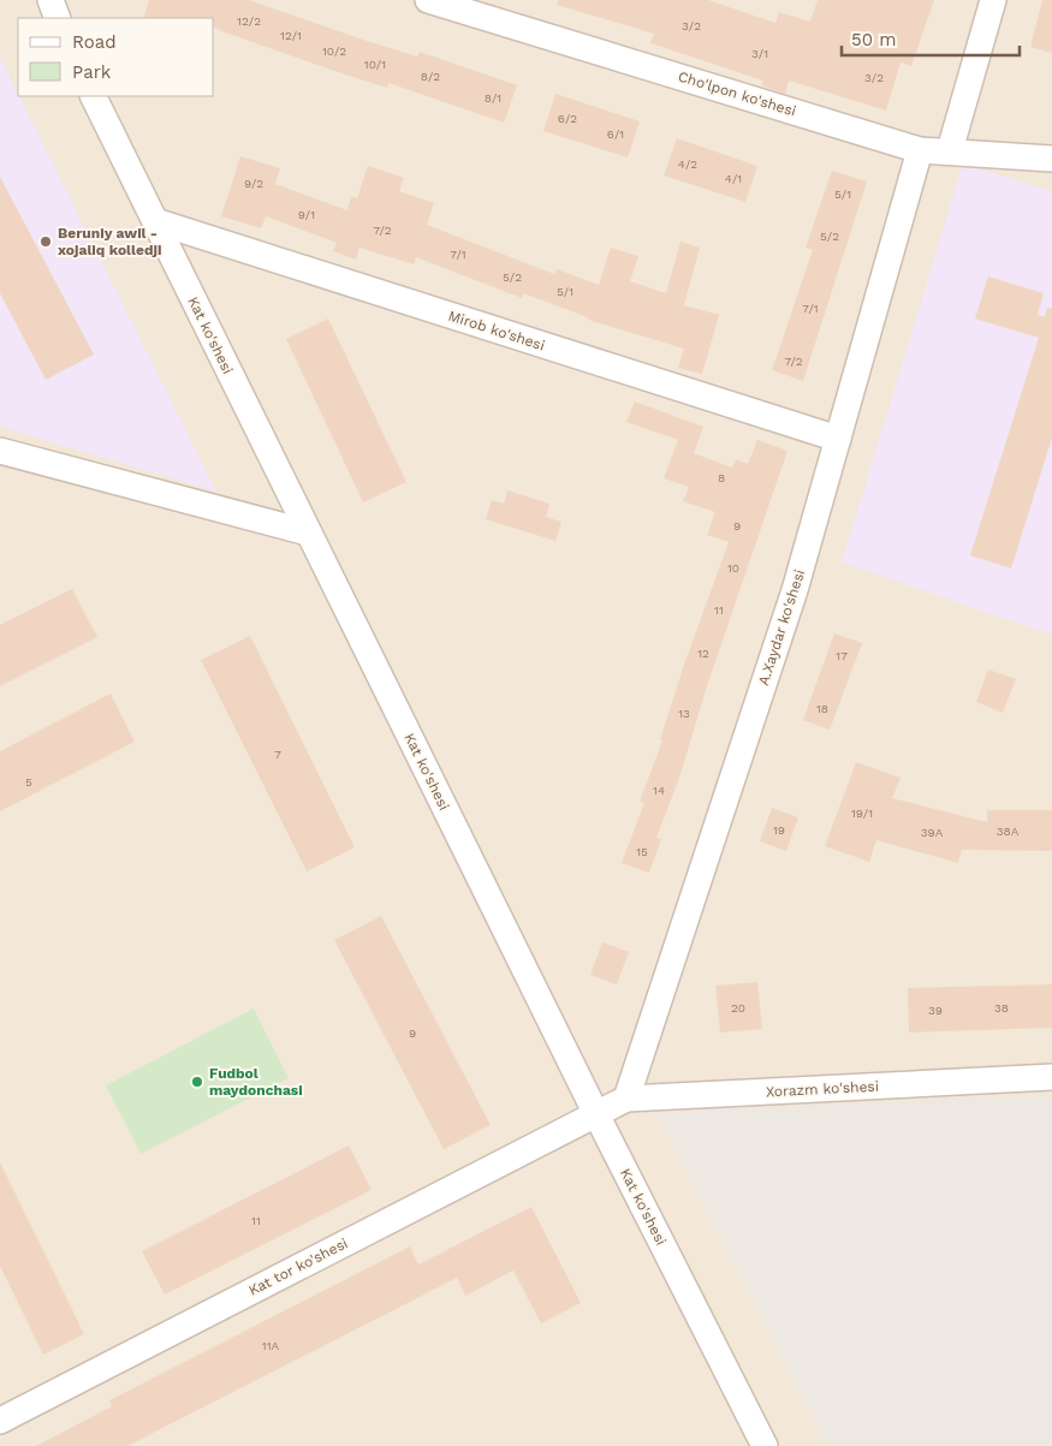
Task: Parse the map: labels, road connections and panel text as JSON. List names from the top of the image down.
{
  "streets": {
    "street": [
      "Cho'lpon ko'shesi",
      "Mirob ko'shesi",
      "Kat ko'shesi",
      "A.Xaydar ko'shesi",
      "Xorazm ko'shesi",
      "Kat tor ko'shesi"
    ]
  },
  "crossings": [
    ["Cho'lpon ko'shesi", "A.Xaydar ko'shesi"],
    ["Mirob ko'shesi", "Kat ko'shesi"],
    ["Mirob ko'shesi", "A.Xaydar ko'shesi"],
    ["Kat ko'shesi", "Xorazm ko'shesi"],
    ["Kat ko'shesi", "Kat tor ko'shesi"],
    ["A.Xaydar ko'shesi", "Xorazm ko'shesi"],
    ["Xorazm ko'shesi", "Kat tor ko'shesi"]
  ],
  "places": ["Beruniy awil - xojaliq kolledji", "Fudbol maydonchasi"],
  "house_numbers": [
    "12/2",
    "3/2",
    "12/1",
    "10/2",
    "3/1",
    "10/1",
    "8/2",
    "3/2",
    "8/1",
    "6/2",
    "6/1",
    "4/2",
    "4/1",
    "9/2",
    "5/1",
    "9/1",
    "7/2",
    "5/2",
    "7/1",
    "5/2",
    "5/1",
    "7/1",
    "7/2",
    "8",
    "9",
    "10",
    "11",
    "12",
    "17",
    "18",
    "13",
    "7",
    "5",
    "14",
    "19/1",
    "19",
    "38A",
    "39A",
    "15",
    "20",
    "38",
    "39",
    "9",
    "11",
    "11A"
  ],
  "legend": ["Road", "Park"],
  "scale_bar": "50 m"
}
